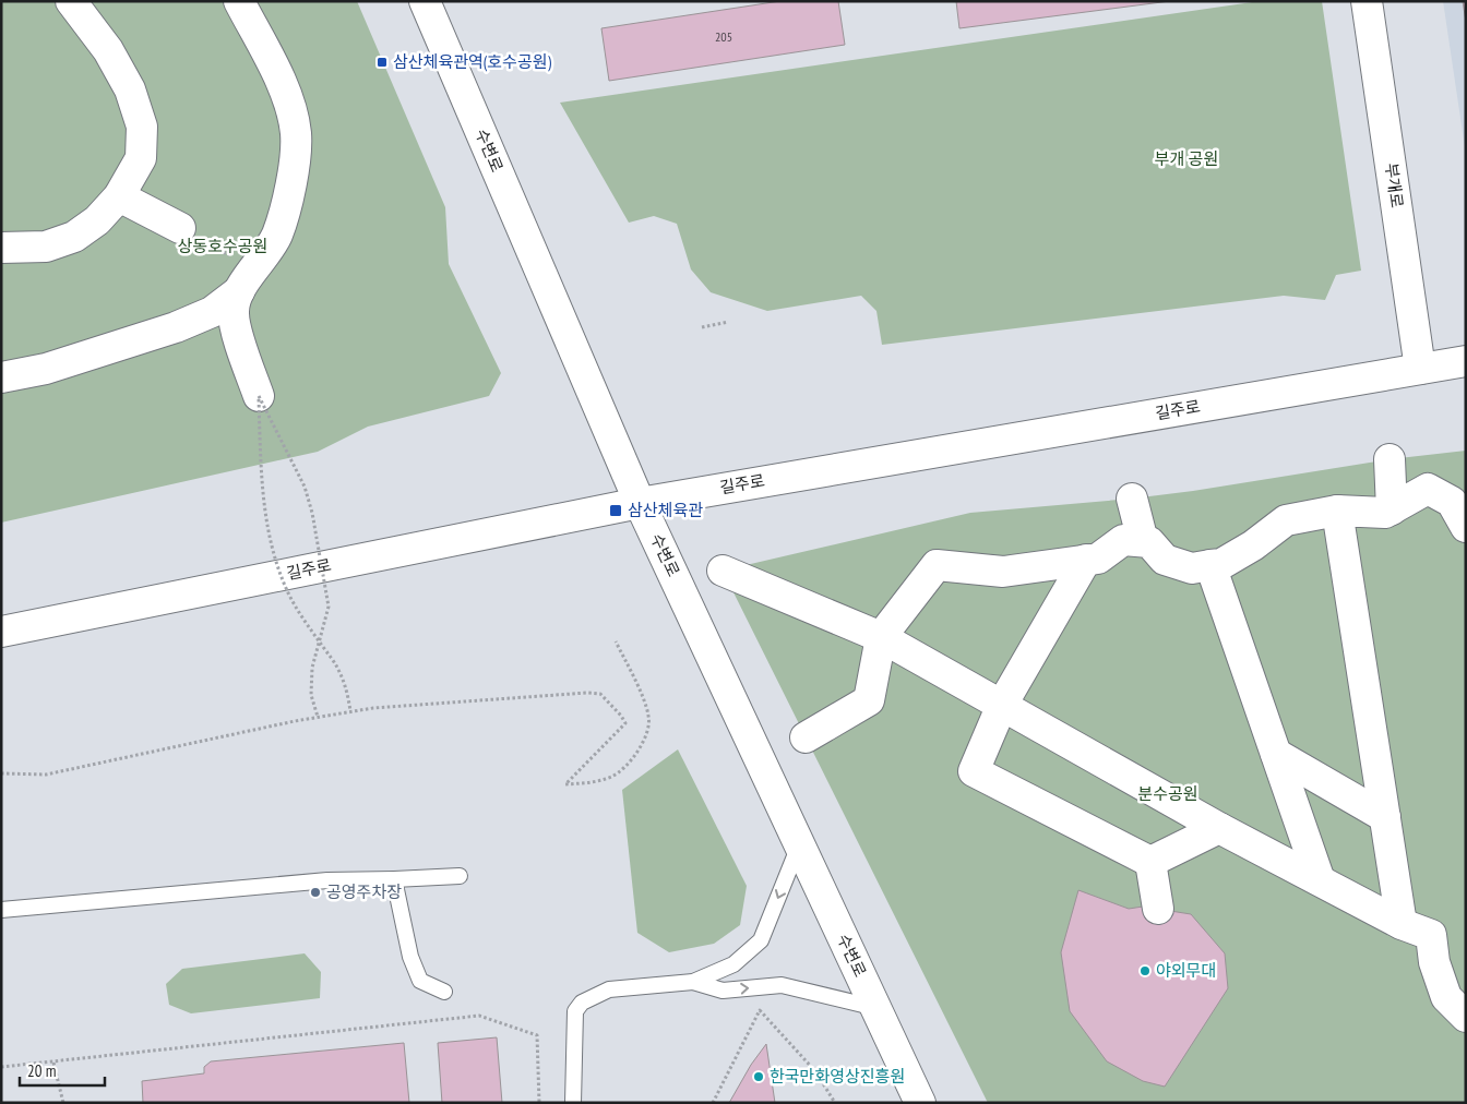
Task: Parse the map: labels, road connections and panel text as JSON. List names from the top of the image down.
{
  "streets": {
    "street": ["수변로", "부개로", "길주로"]
  },
  "crossings": [
    ["수변로", "길주로"],
    ["부개로", "길주로"]
  ],
  "parks": ["부개 공원", "상동호수공원", "분수공원"],
  "places": {
    "transit": ["삼산체육관역(호수공원)", "삼산체육관"],
    "other": ["공영주차장", "야외무대", "한국만화영상진흥원"]
  },
  "house_numbers": ["205"],
  "scale_bar": "20 m"
}
